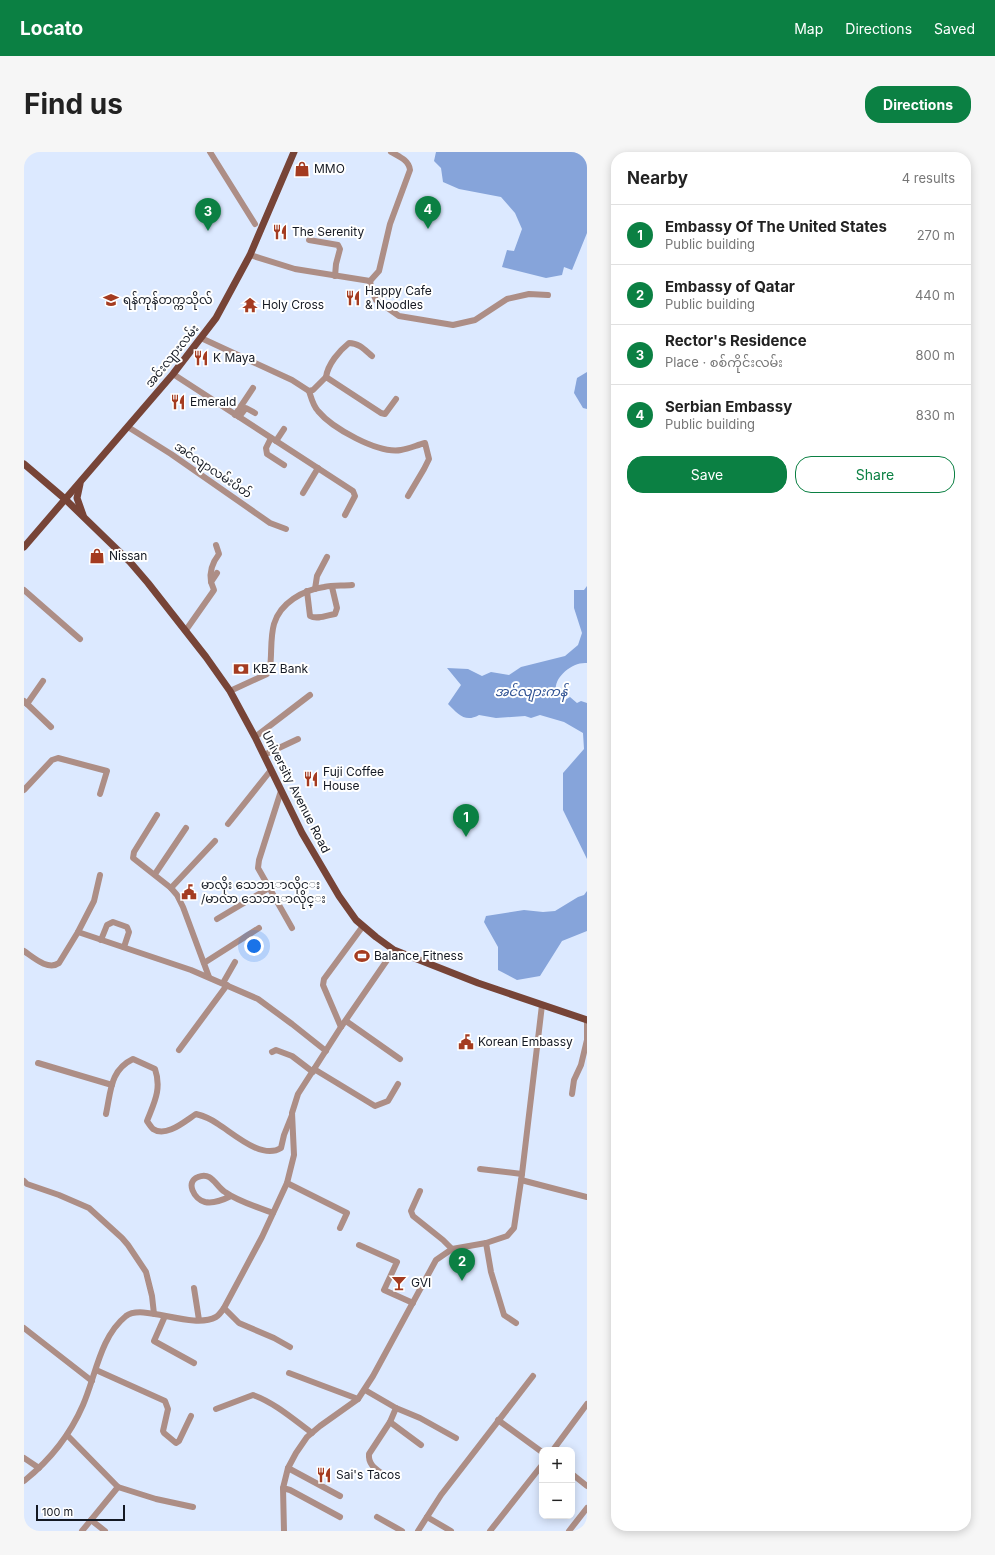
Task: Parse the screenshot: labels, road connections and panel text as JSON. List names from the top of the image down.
{
  "streets": {
    "main road": ["အင်းလျားလမ်း", "University Avenue Road"],
    "street": ["အင်လျာလမ်းပိတ်"]
  },
  "crossings": [
    ["အင်းလျားလမ်း", "အင်လျာလမ်းပိတ်"],
    ["အင်းလျားလမ်း", "University Avenue Road"]
  ],
  "water": ["အင်လျားကန်"],
  "places": {
    "shop": ["MMO", "Nissan"],
    "restaurant": [
      "The Serenity",
      "Happy Cafe & Noodles",
      "K Maya",
      "Emerald",
      "Fuji Coffee House",
      "Sai's Tacos"
    ],
    "school or university": ["ရန်ကုန်တက္ကသိုလ်"],
    "temple": ["Holy Cross"],
    "bank": ["KBZ Bank"],
    "public building": ["မာလိုး သေဘၤာလိုင္း /မာလာ သေဘၤာလိုင္း", "Korean Embassy"],
    "sports": ["Balance Fitness"],
    "bar": ["GVI"]
  },
  "scale_bar": "100 m",
  "page": {
    "header": "Locato",
    "nav": ["Map", "Directions", "Saved"],
    "buttons": [
      "Directions",
      ["Save", "Share"]
    ],
    "title": "Find us",
    "heading": ["Nearby", "4 results"],
    "pins": [
      "4",
      "3",
      "1",
      "2"
    ],
    "list": [
      {
        "mark": "1",
        "name": "Embassy Of The United States",
        "note": "Public building",
        "value": "270 m"
      },
      {
        "mark": "2",
        "name": "Embassy of Qatar",
        "note": "Public building",
        "value": "440 m"
      },
      {
        "mark": "3",
        "name": "Rector's Residence",
        "note": "Place · စစ်ကိုင်းလမ်း",
        "value": "800 m"
      },
      {
        "mark": "4",
        "name": "Serbian Embassy",
        "note": "Public building",
        "value": "830 m"
      }
    ],
    "map_buttons": ["+", "−"],
    "scale": "100 m"
  }
}
